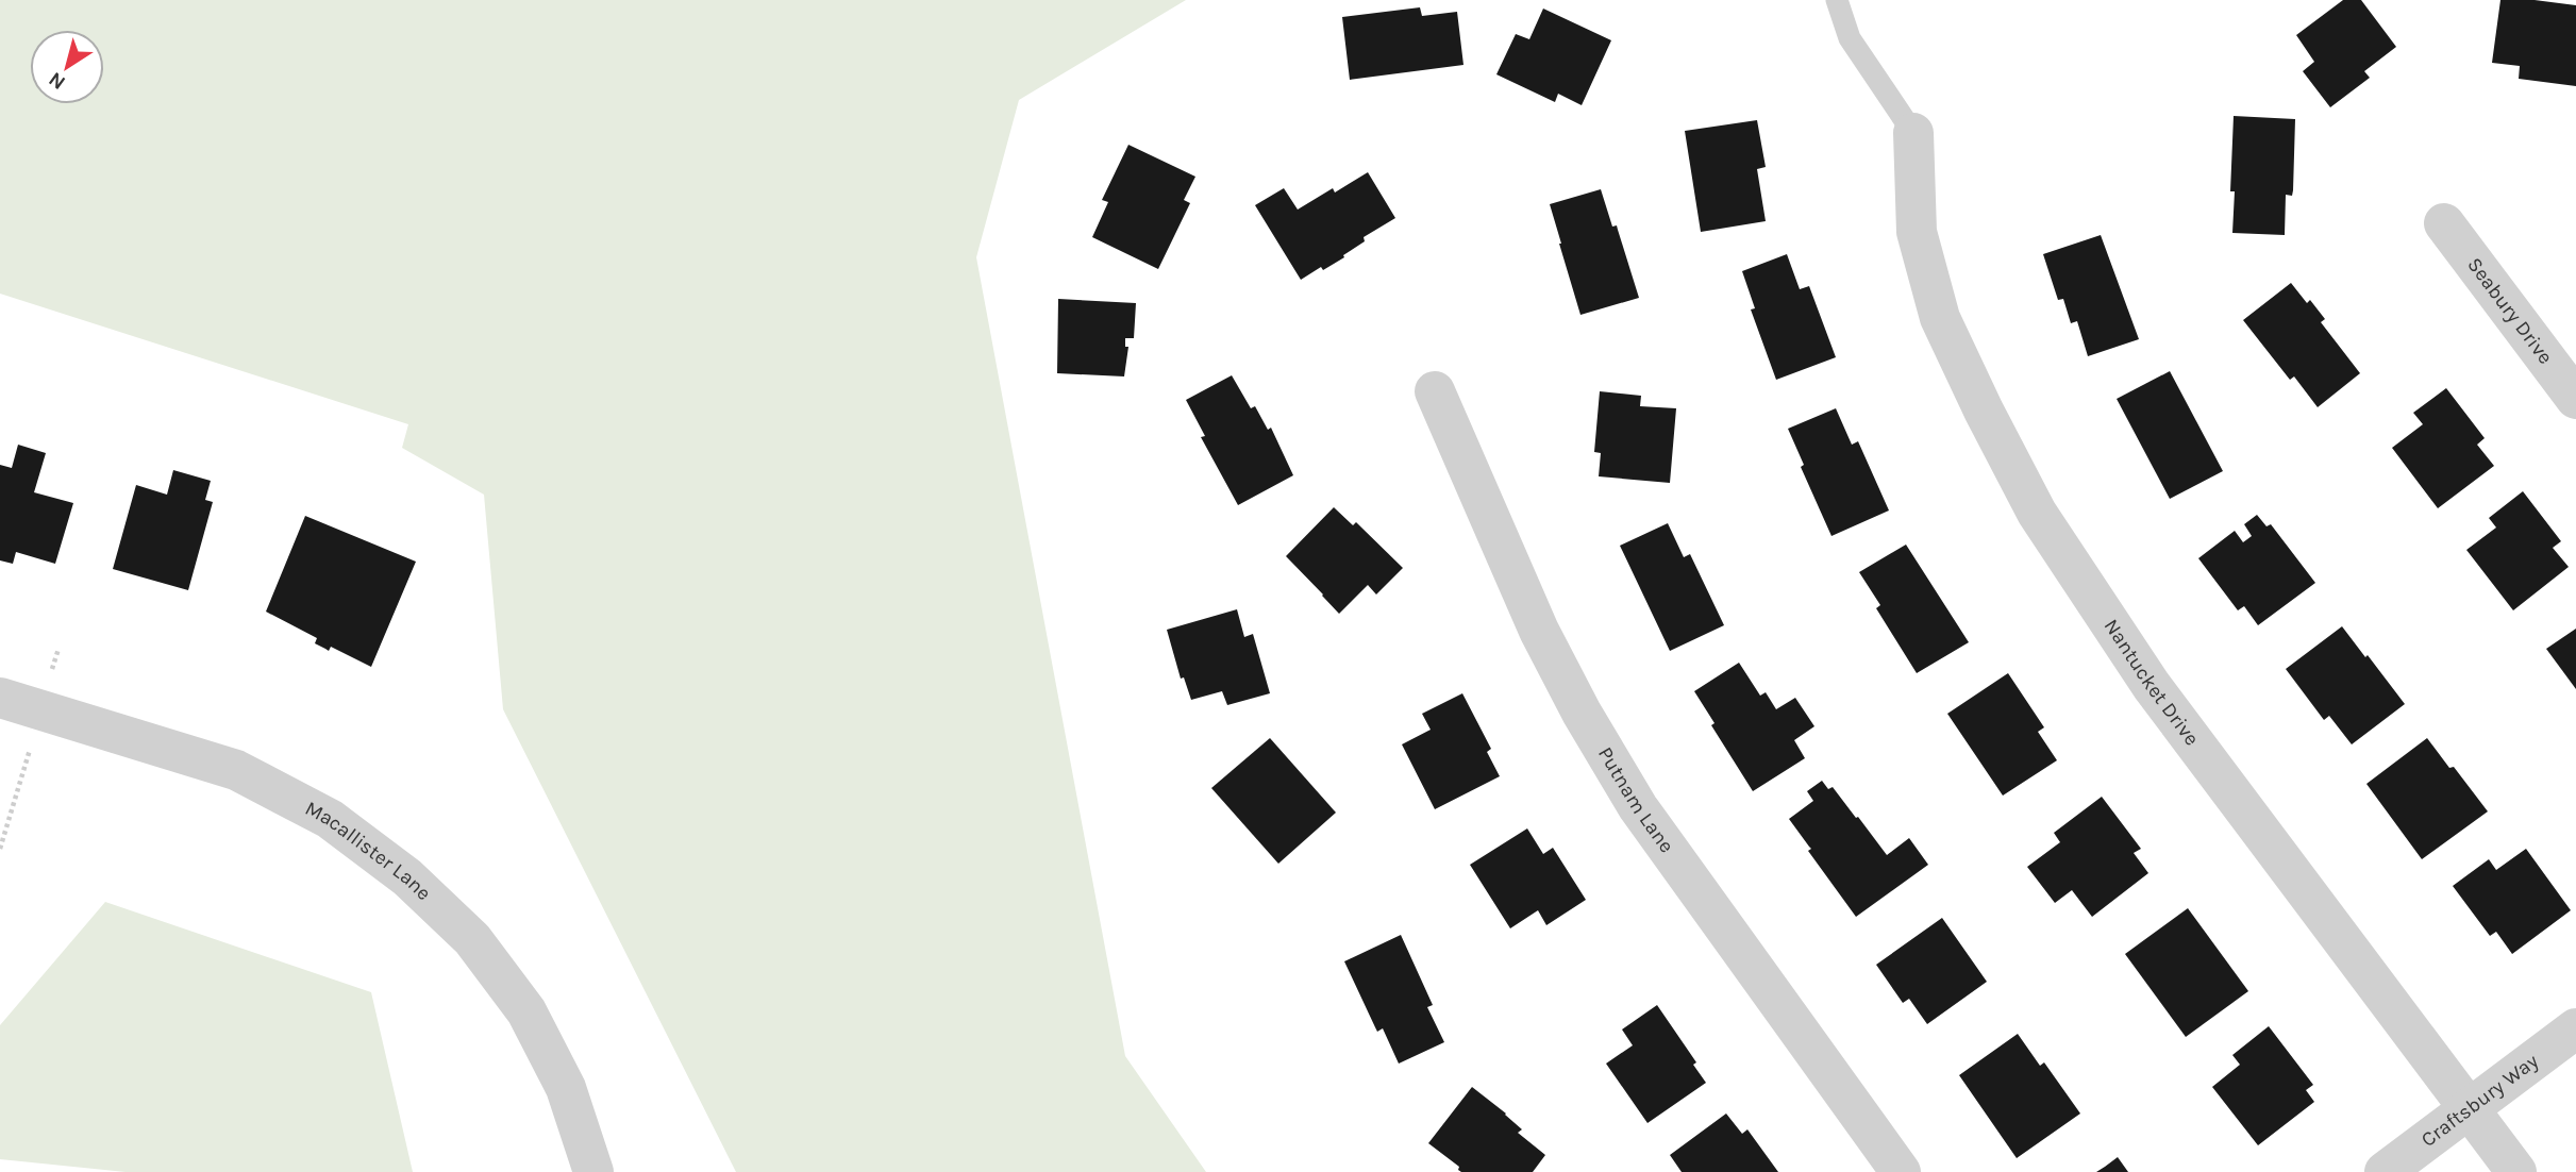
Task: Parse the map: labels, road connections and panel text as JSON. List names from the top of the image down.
{
  "streets": {
    "street": [
      "Seabury Drive",
      "Nantucket Drive",
      "Putnam Lane",
      "Macallister Lane",
      "Craftsbury Way"
    ]
  },
  "crossings": [
    ["Nantucket Drive", "Craftsbury Way"]
  ],
  "north": "bottom left"
}
